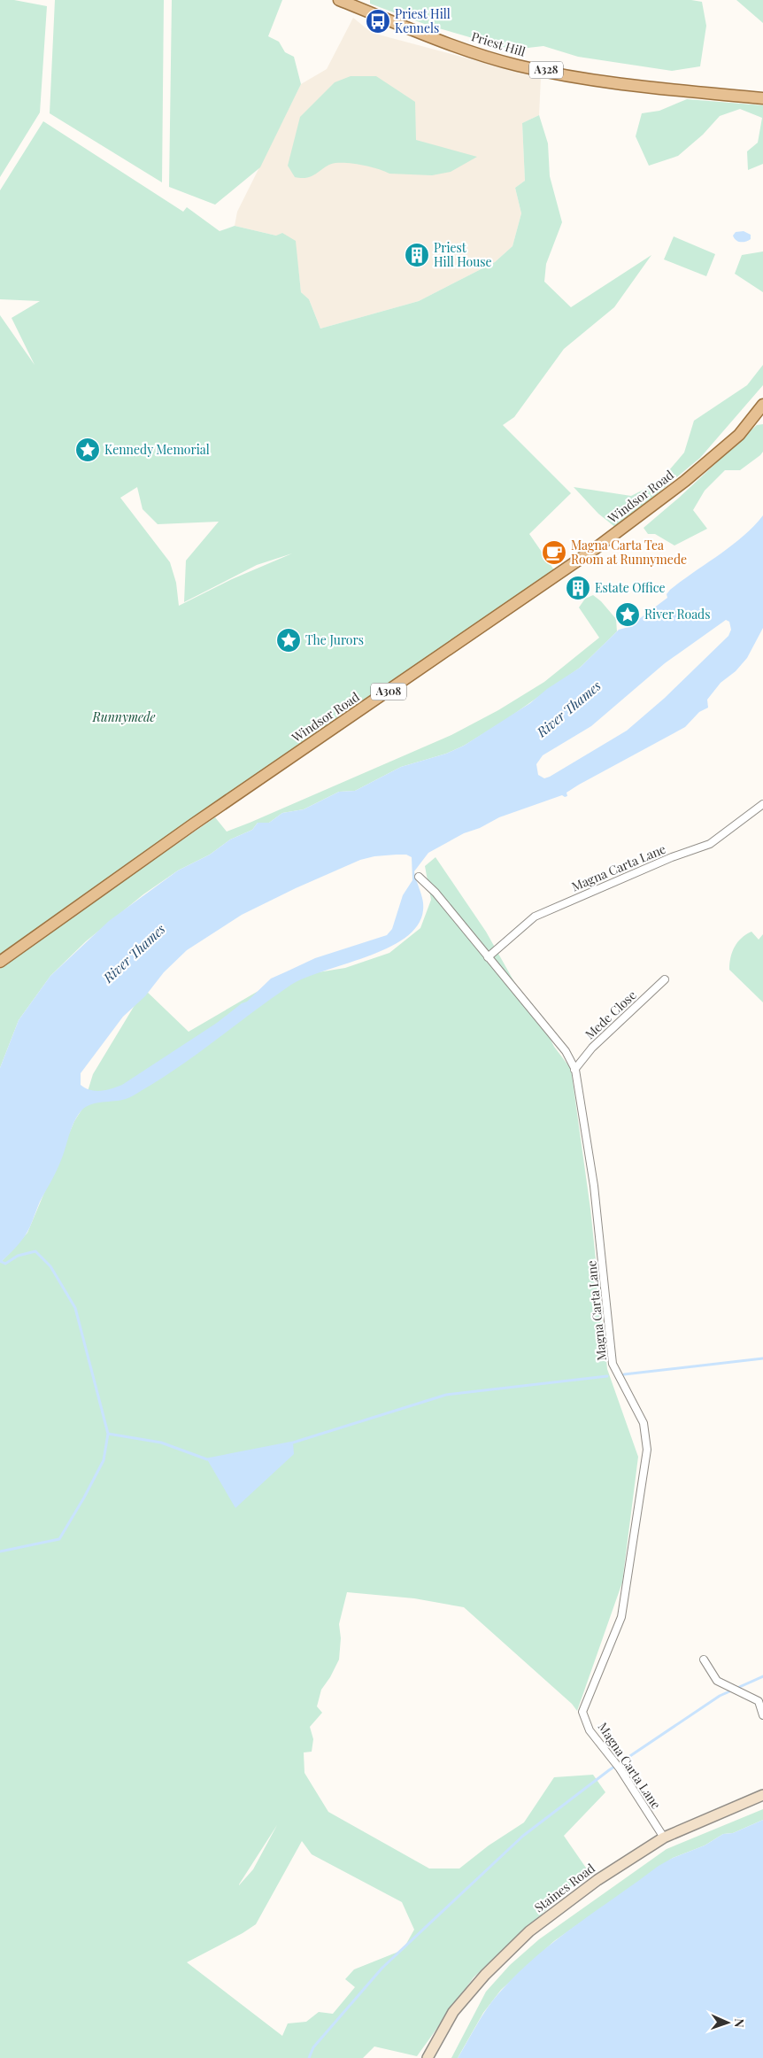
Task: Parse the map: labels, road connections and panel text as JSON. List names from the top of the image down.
{
  "streets": {
    "main road": [
      "Priest Hill",
      "A328",
      "Windsor Road",
      "A308",
      "Staines Road"
    ],
    "street": ["Magna Carta Lane", "Mede Close"]
  },
  "crossings": [
    ["Magna Carta Lane", "Mede Close"],
    ["Magna Carta Lane", "Staines Road"]
  ],
  "water": ["River Thames"],
  "parks": ["Runnymede"],
  "places": {
    "bus stop": ["Priest Hill Kennels"],
    "building": ["Priest Hill House", "Estate Office"],
    "place": ["Kennedy Memorial", "River Roads", "The Jurors"],
    "cafe": ["Magna Carta Tea Room at Runnymede"]
  },
  "north": "right"
}
